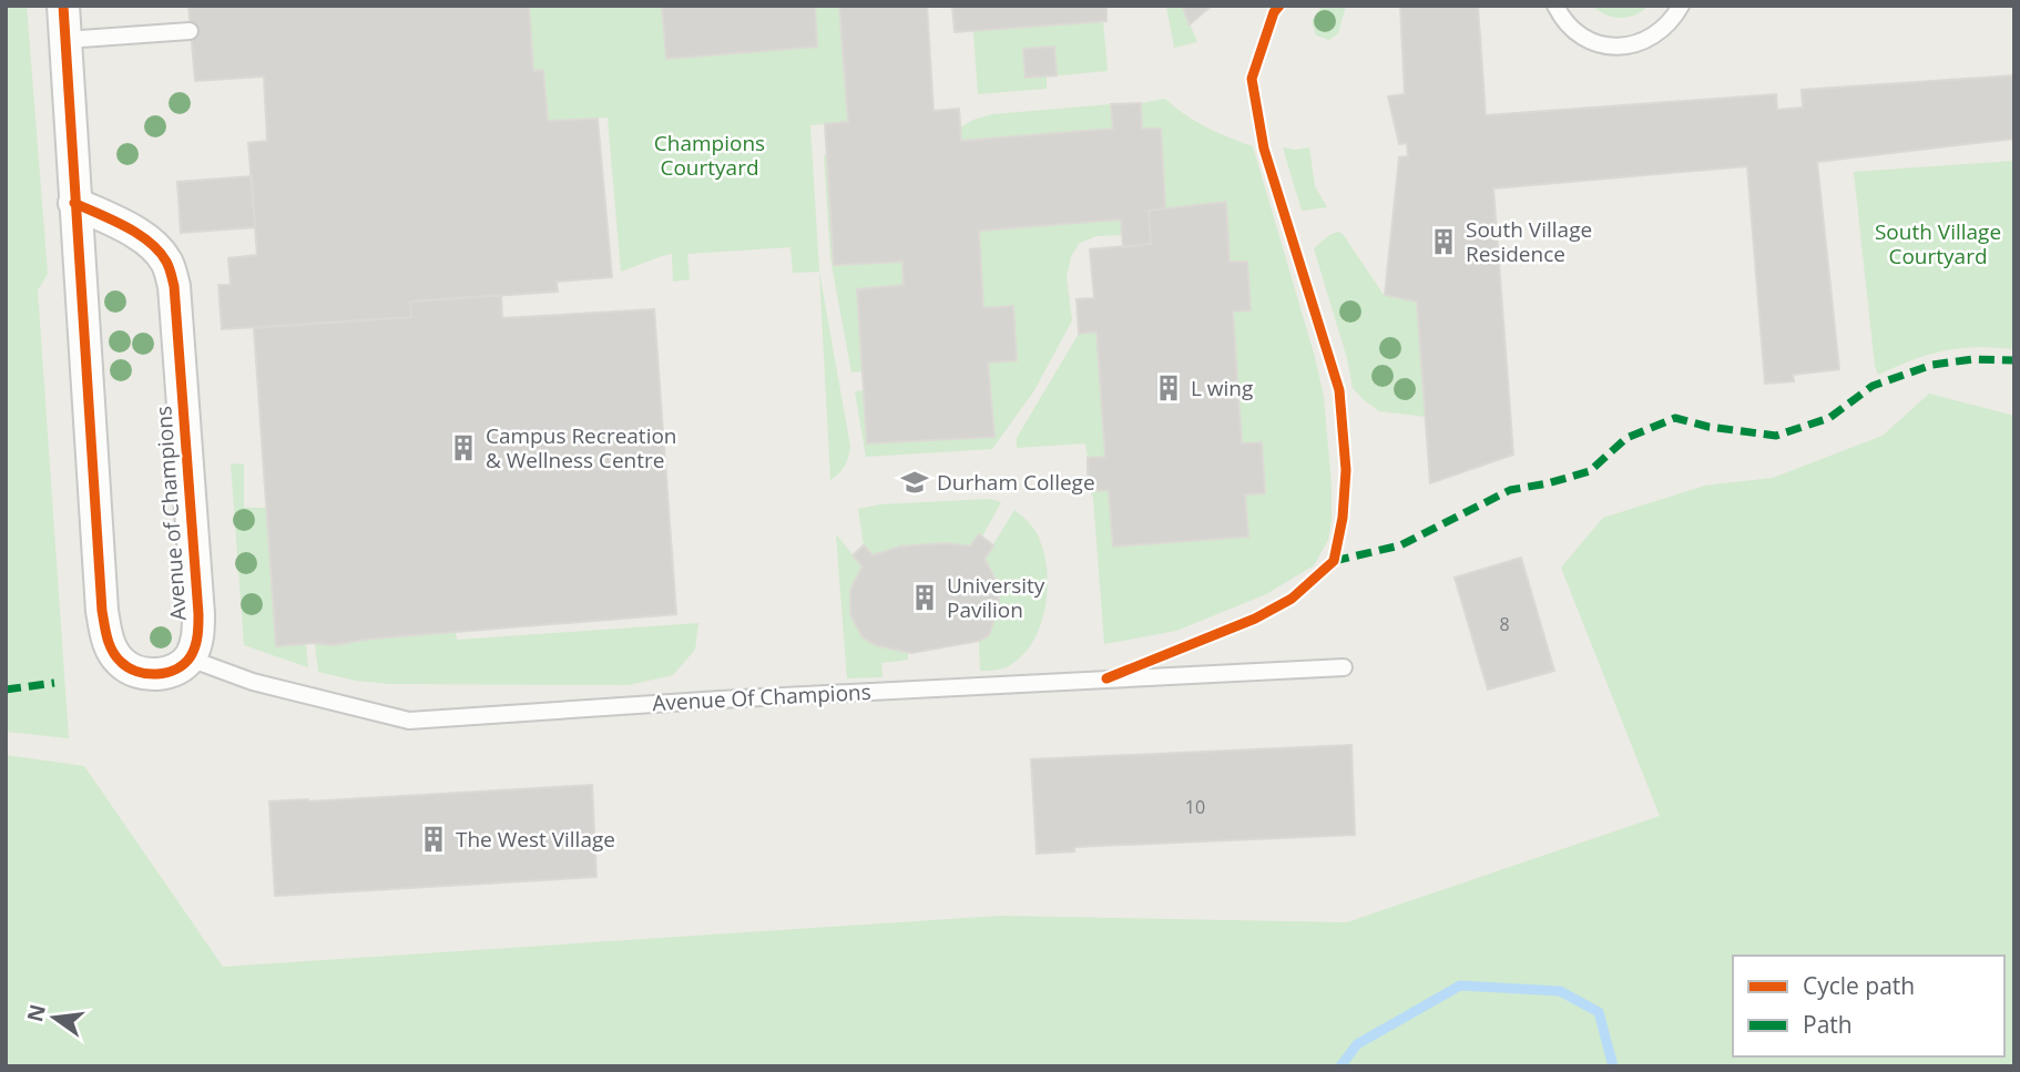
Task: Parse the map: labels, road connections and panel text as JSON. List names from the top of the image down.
{
  "streets": {
    "street": ["Avenue of Champions"],
    "lane": ["Avenue Of Champions"]
  },
  "crossings": [
    ["Avenue of Champions", "Avenue Of Champions"]
  ],
  "parks": ["Champions Courtyard", "South Village Courtyard"],
  "places": {
    "building": [
      "South Village Residence",
      "L wing",
      "Campus Recreation & Wellness Centre",
      "University Pavilion",
      "The West Village"
    ],
    "school or university": ["Durham College"]
  },
  "house_numbers": ["8", "10"],
  "legend": ["Cycle path", "Path"],
  "north": "left"
}
